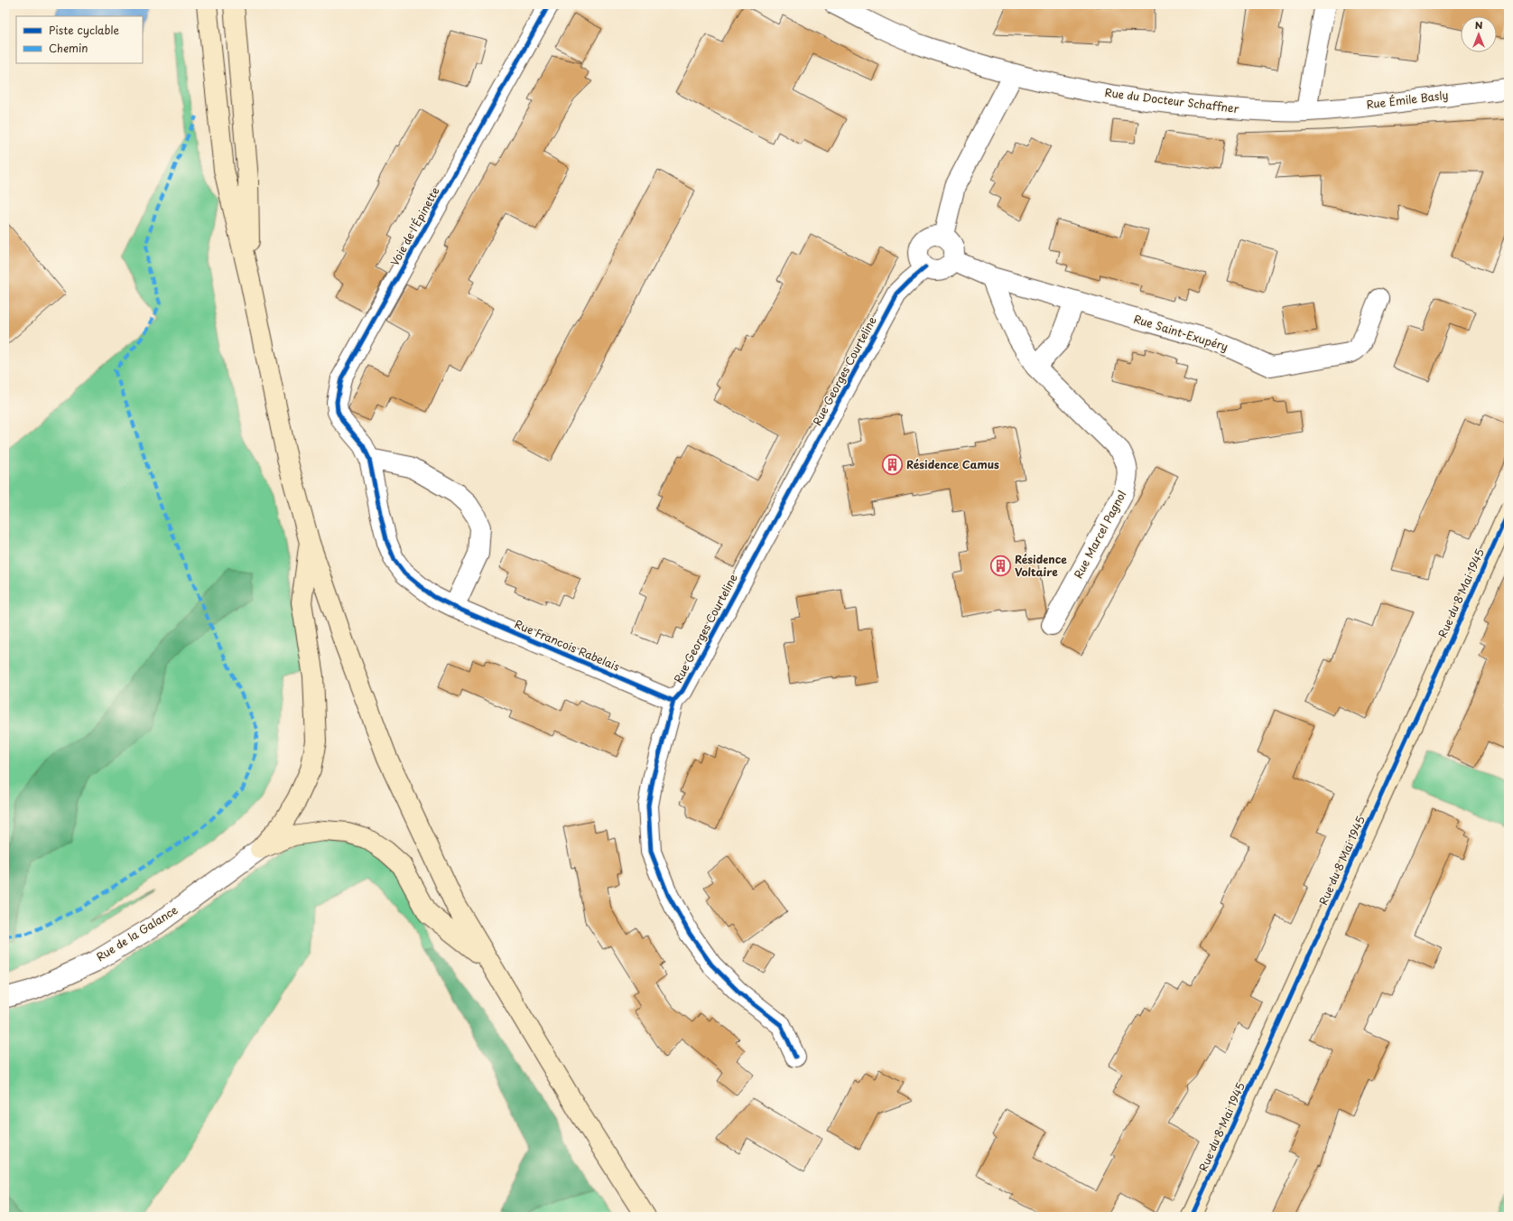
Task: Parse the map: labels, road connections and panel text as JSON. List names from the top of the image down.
{
  "streets": {
    "main road": ["Rue du 8 Mai 1945"],
    "street": [
      "Rue Émile Basly",
      "Rue du Docteur Schaffner",
      "Voie de l'Épinette",
      "Rue Saint-Exupéry",
      "Rue Georges Courteline",
      "Rue Marcel Pagnol",
      "Rue Francois Rabelais",
      "Rue de la Galance"
    ]
  },
  "crossings": [
    ["Rue Émile Basly", "Rue du Docteur Schaffner"],
    ["Voie de l'Épinette", "Rue Francois Rabelais"],
    ["Rue Saint-Exupéry", "Rue Georges Courteline"],
    ["Rue Saint-Exupéry", "Rue Marcel Pagnol"],
    ["Rue Georges Courteline", "Rue Francois Rabelais"]
  ],
  "places": {
    "building": ["Résidence Camus", "Résidence Voltaire"]
  },
  "legend": ["Piste cyclable", "Chemin"],
  "north": "top"
}
